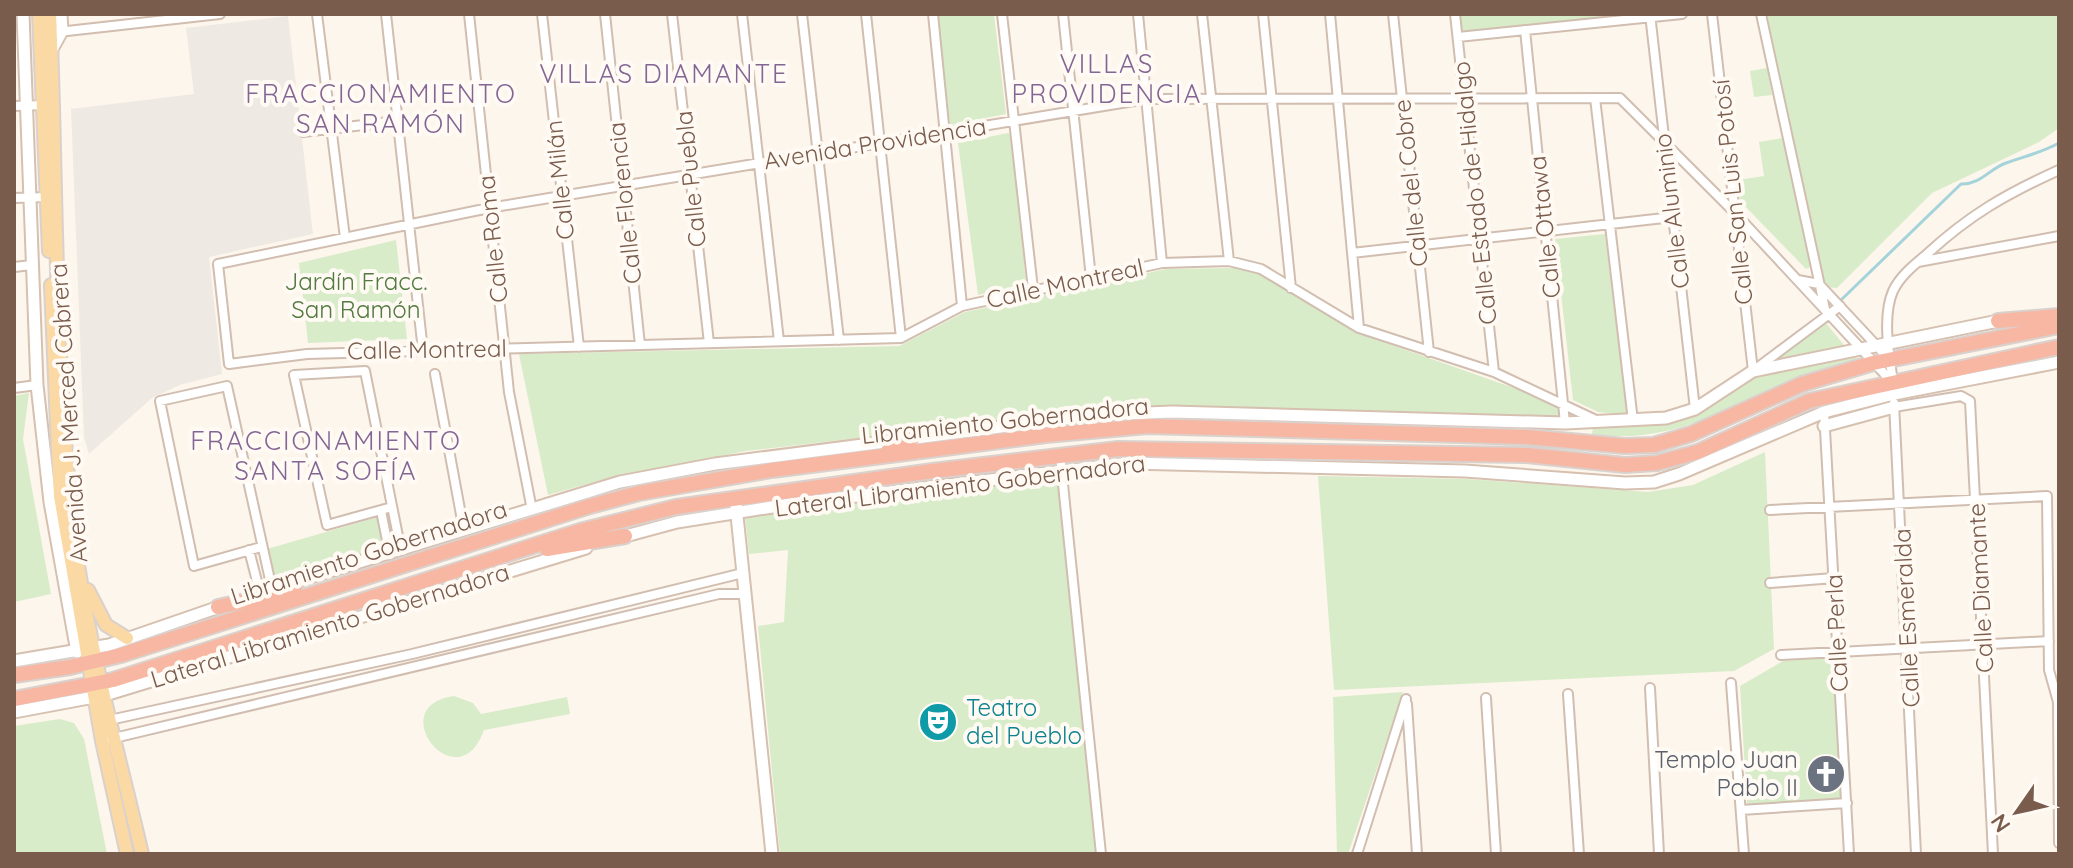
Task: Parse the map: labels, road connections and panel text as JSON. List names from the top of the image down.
{
  "streets": {
    "highway": ["Libramiento Gobernadora"],
    "main road": ["Avenida J. Merced Cabrera"],
    "street": [
      "Avenida Providencia",
      "Calle Puebla",
      "Calle Milán",
      "Calle del Cobre",
      "Calle San Luis Potosí",
      "Calle Estado de Hidalgo",
      "Calle Florencia",
      "Calle Aluminio",
      "Calle Ottawa",
      "Calle Roma",
      "Calle Montreal",
      "Lateral Libramiento Gobernadora",
      "Calle Diamante",
      "Calle Esmeralda",
      "Calle Perla"
    ]
  },
  "crossings": [
    ["Avenida Providencia", "Calle Puebla"],
    ["Avenida Providencia", "Calle Milán"],
    ["Avenida Providencia", "Calle del Cobre"],
    ["Avenida Providencia", "Calle San Luis Potosí"],
    ["Avenida Providencia", "Calle Estado de Hidalgo"],
    ["Avenida Providencia", "Calle Florencia"],
    ["Avenida Providencia", "Calle Aluminio"],
    ["Avenida Providencia", "Calle Ottawa"],
    ["Avenida Providencia", "Calle Roma"],
    ["Avenida Providencia", "Calle Montreal"],
    ["Avenida Providencia", "Libramiento Gobernadora"],
    ["Avenida Providencia", "Lateral Libramiento Gobernadora"],
    ["Avenida Providencia", "Calle Esmeralda"],
    ["Calle Puebla", "Calle Montreal"],
    ["Calle Milán", "Calle Montreal"],
    ["Calle del Cobre", "Calle Montreal"],
    ["Calle San Luis Potosí", "Calle Montreal"],
    ["Calle Estado de Hidalgo", "Calle Montreal"],
    ["Calle Florencia", "Calle Montreal"],
    ["Calle Aluminio", "Calle Montreal"],
    ["Calle Ottawa", "Calle Montreal"],
    ["Calle Ottawa", "Lateral Libramiento Gobernadora"],
    ["Calle Roma", "Calle Montreal"],
    ["Calle Roma", "Lateral Libramiento Gobernadora"],
    ["Calle Montreal", "Lateral Libramiento Gobernadora"],
    ["Avenida J. Merced Cabrera", "Libramiento Gobernadora"],
    ["Avenida J. Merced Cabrera", "Lateral Libramiento Gobernadora"],
    ["Libramiento Gobernadora", "Lateral Libramiento Gobernadora"],
    ["Libramiento Gobernadora", "Calle Esmeralda"],
    ["Lateral Libramiento Gobernadora", "Calle Esmeralda"],
    ["Lateral Libramiento Gobernadora", "Calle Perla"],
    ["Calle Diamante", "Calle Esmeralda"]
  ],
  "districts": [
    "VILLAS PROVIDENCIA",
    "VILLAS DIAMANTE",
    "FRACCIONAMIENTO SAN RAMÓN",
    "FRACCIONAMIENTO SANTA SOFÍA"
  ],
  "parks": ["Jardín Fracc. San Ramón"],
  "places": {
    "theatre": ["Teatro del Pueblo"],
    "church": ["Templo Juan Pablo II"]
  },
  "north": "bottom left"
}
